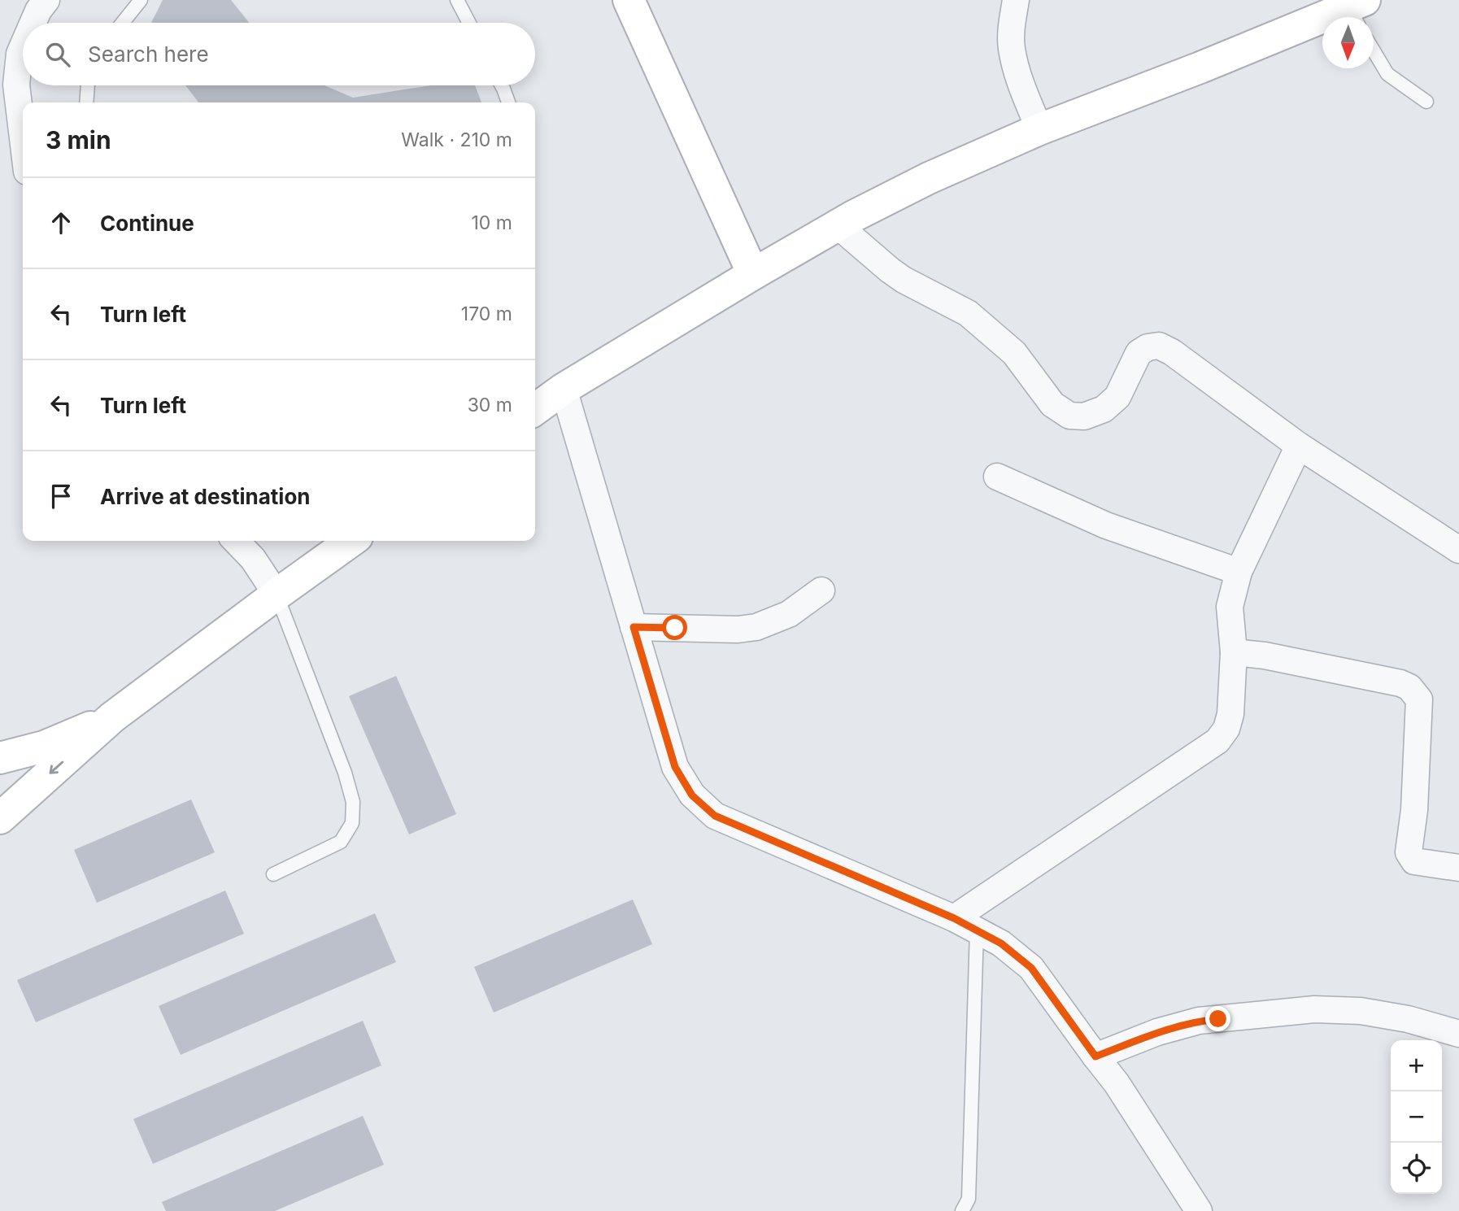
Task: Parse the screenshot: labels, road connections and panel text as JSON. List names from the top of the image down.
{
  "north": "bottom",
  "page": {
    "search": "Search here",
    "heading": ["3 min", "Walk · 210 m"],
    "list": [
      ["Continue", "10 m"],
      ["Turn left", "170 m"],
      ["Turn left", "30 m"],
      "Arrive at destination"
    ],
    "map_buttons": ["+", "−"]
  }
}
